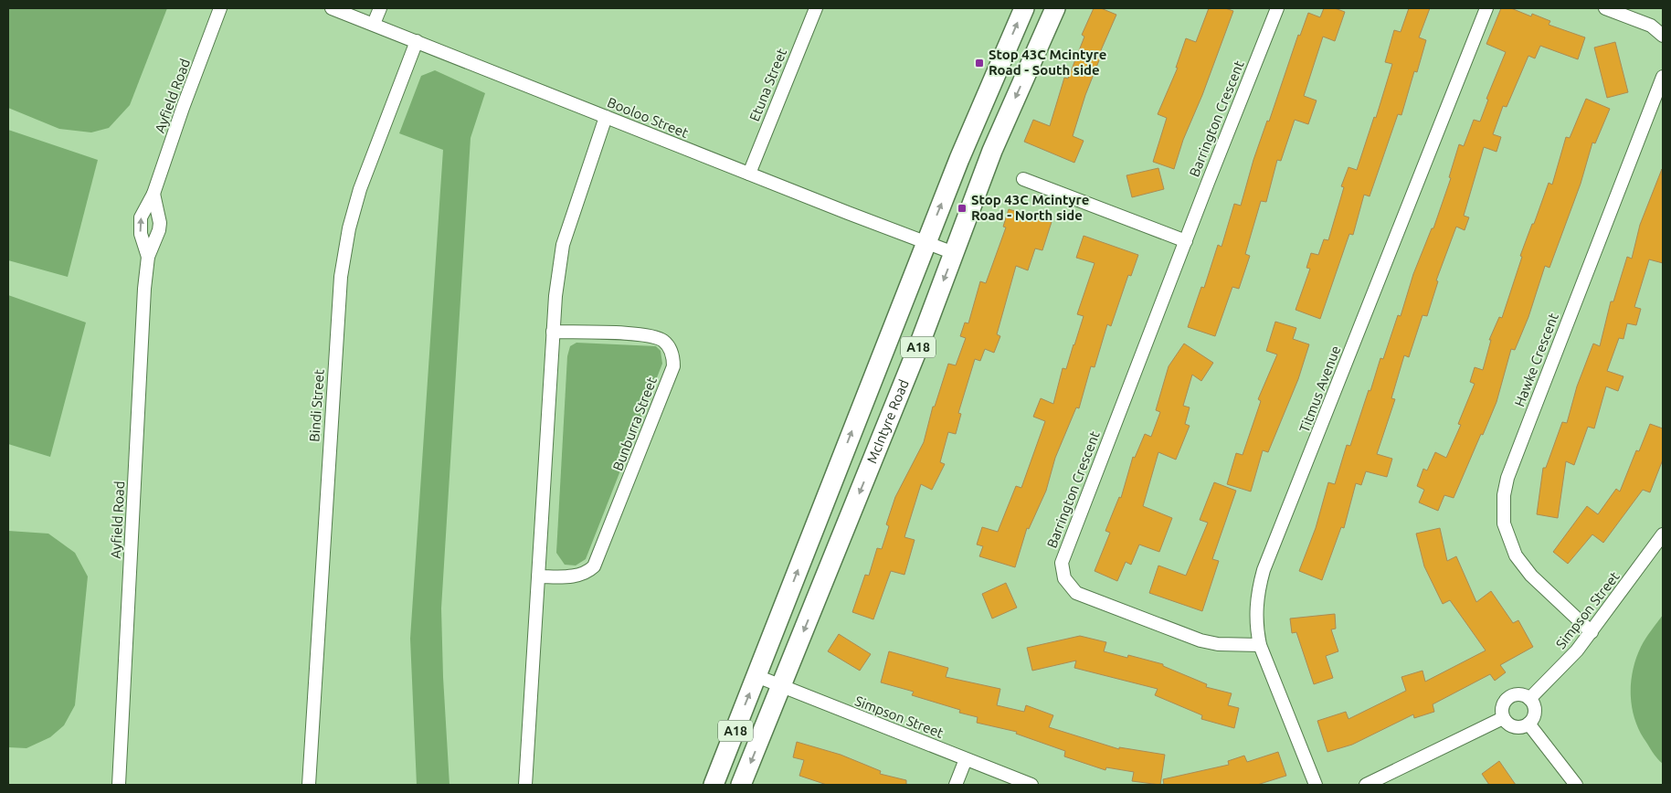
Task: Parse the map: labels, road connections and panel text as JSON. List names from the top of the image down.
{
  "streets": {
    "main road": ["A18", "McIntyre Road"],
    "street": [
      "Etuna Street",
      "Ayfield Road",
      "Booloo Street",
      "Barrington Crescent",
      "Hawke Crescent",
      "Titmus Avenue",
      "Bindi Street",
      "Bunburra Street",
      "Simpson Street"
    ]
  },
  "crossings": [
    ["Etuna Street", "Booloo Street"],
    ["Booloo Street", "A18"],
    ["Booloo Street", "Bindi Street"],
    ["Booloo Street", "McIntyre Road"],
    ["Barrington Crescent", "Titmus Avenue"],
    ["A18", "Simpson Street"],
    ["Hawke Crescent", "Simpson Street"],
    ["McIntyre Road", "Simpson Street"]
  ],
  "places": {
    "transit": ["Stop 43C Mcintyre Road - South side", "Stop 43C Mcintyre Road - North side"]
  }
}
